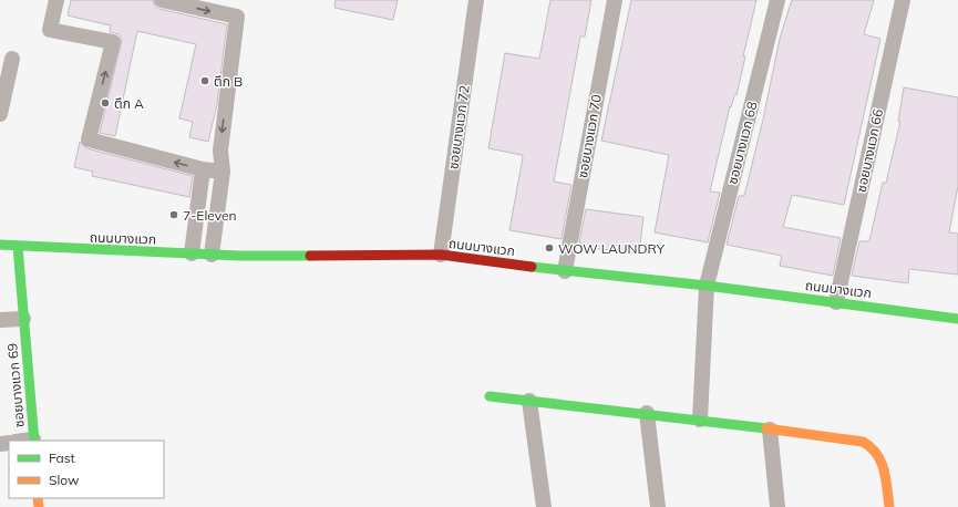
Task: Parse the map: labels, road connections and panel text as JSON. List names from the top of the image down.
{
  "streets": {
    "main road": ["ถนนบางแวก", "ซอยบางแวก 69"],
    "street": [
      "ซอยบางแวก 72",
      "ซอยบางแวก 70",
      "ซอยบางแวก 68",
      "ซอยบางแวก 66"
    ]
  },
  "crossings": [
    ["ซอยบางแวก 72", "ถนนบางแวก"],
    ["ซอยบางแวก 70", "ถนนบางแวก"],
    ["ซอยบางแวก 68", "ถนนบางแวก"],
    ["ซอยบางแวก 66", "ถนนบางแวก"],
    ["ถนนบางแวก", "ซอยบางแวก 69"]
  ],
  "places": [
    "ตึก B",
    "ตึก A",
    "7-Eleven",
    "WOW LAUNDRY"
  ],
  "legend": ["Fast", "Slow"]
}
